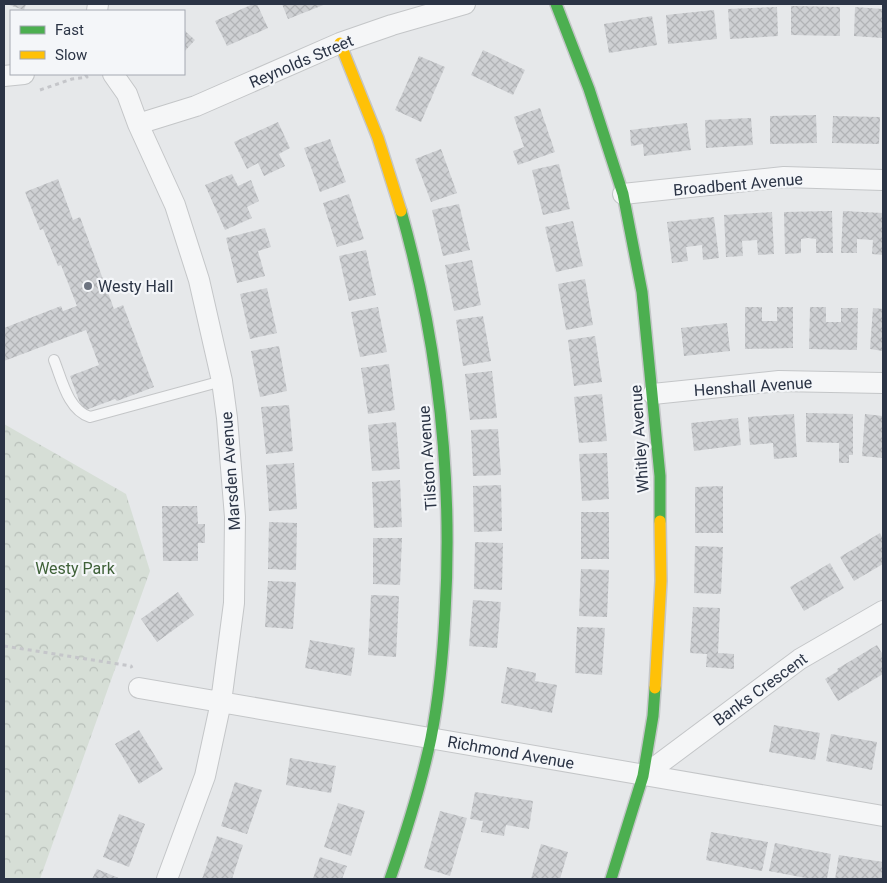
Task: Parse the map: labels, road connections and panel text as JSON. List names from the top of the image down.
{
  "streets": {
    "street": [
      "Reynolds Street",
      "Broadbent Avenue",
      "Henshall Avenue",
      "Whitley Avenue",
      "Tilston Avenue",
      "Marsden Avenue",
      "Banks Crescent",
      "Richmond Avenue"
    ]
  },
  "crossings": [
    ["Reynolds Street", "Tilston Avenue"],
    ["Reynolds Street", "Marsden Avenue"],
    ["Broadbent Avenue", "Whitley Avenue"],
    ["Henshall Avenue", "Whitley Avenue"],
    ["Whitley Avenue", "Banks Crescent"],
    ["Whitley Avenue", "Richmond Avenue"],
    ["Tilston Avenue", "Richmond Avenue"],
    ["Marsden Avenue", "Richmond Avenue"],
    ["Banks Crescent", "Richmond Avenue"]
  ],
  "parks": ["Westy Park"],
  "places": ["Westy Hall"],
  "legend": ["Fast", "Slow"]
}
